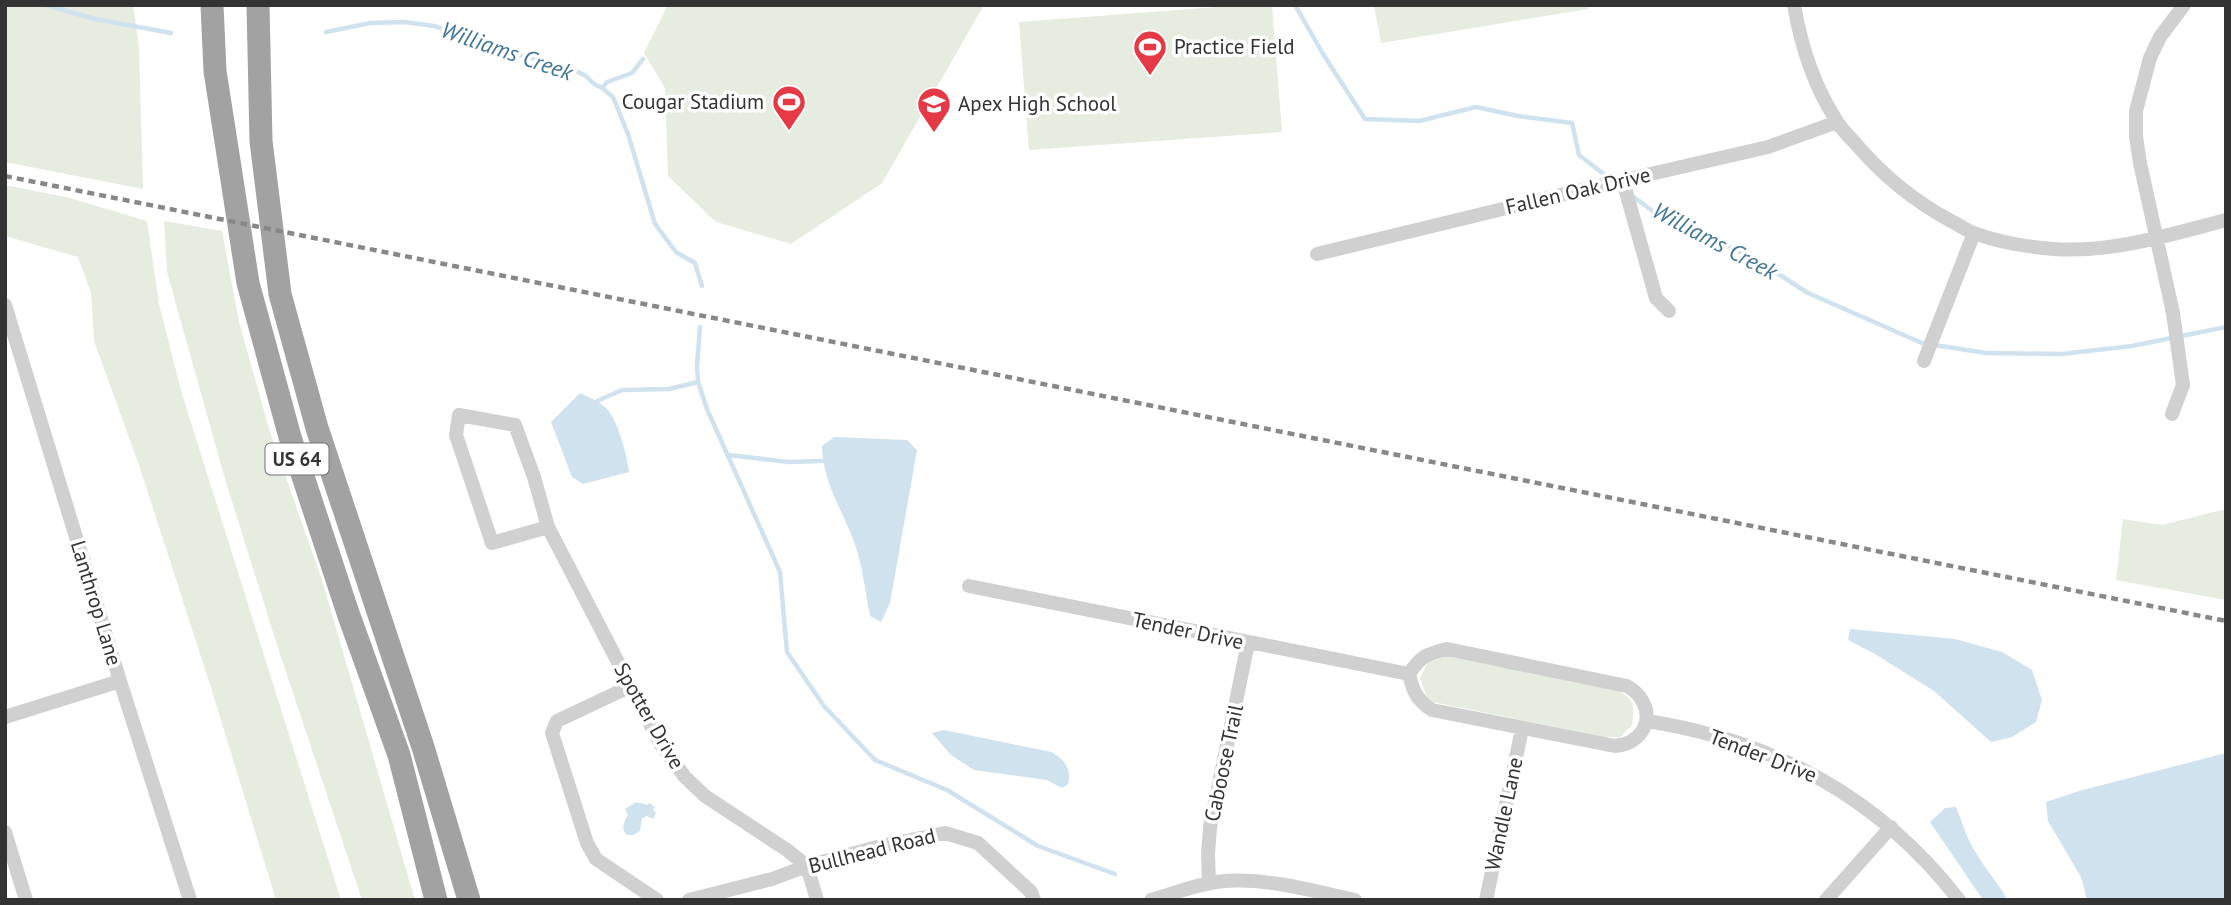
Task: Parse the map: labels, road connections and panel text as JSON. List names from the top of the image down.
{
  "streets": {
    "highway": ["US 64"],
    "street": [
      "Fallen Oak Drive",
      "Lanthrop Lane",
      "Tender Drive",
      "Spotter Drive",
      "Caboose Trail",
      "Wandle Lane",
      "Bullhead Road"
    ]
  },
  "crossings": [
    ["Tender Drive", "Caboose Trail"],
    ["Spotter Drive", "Bullhead Road"]
  ],
  "water": ["Williams Creek"],
  "places": {
    "sports": ["Practice Field", "Cougar Stadium"],
    "school or university": ["Apex High School"]
  }
}
